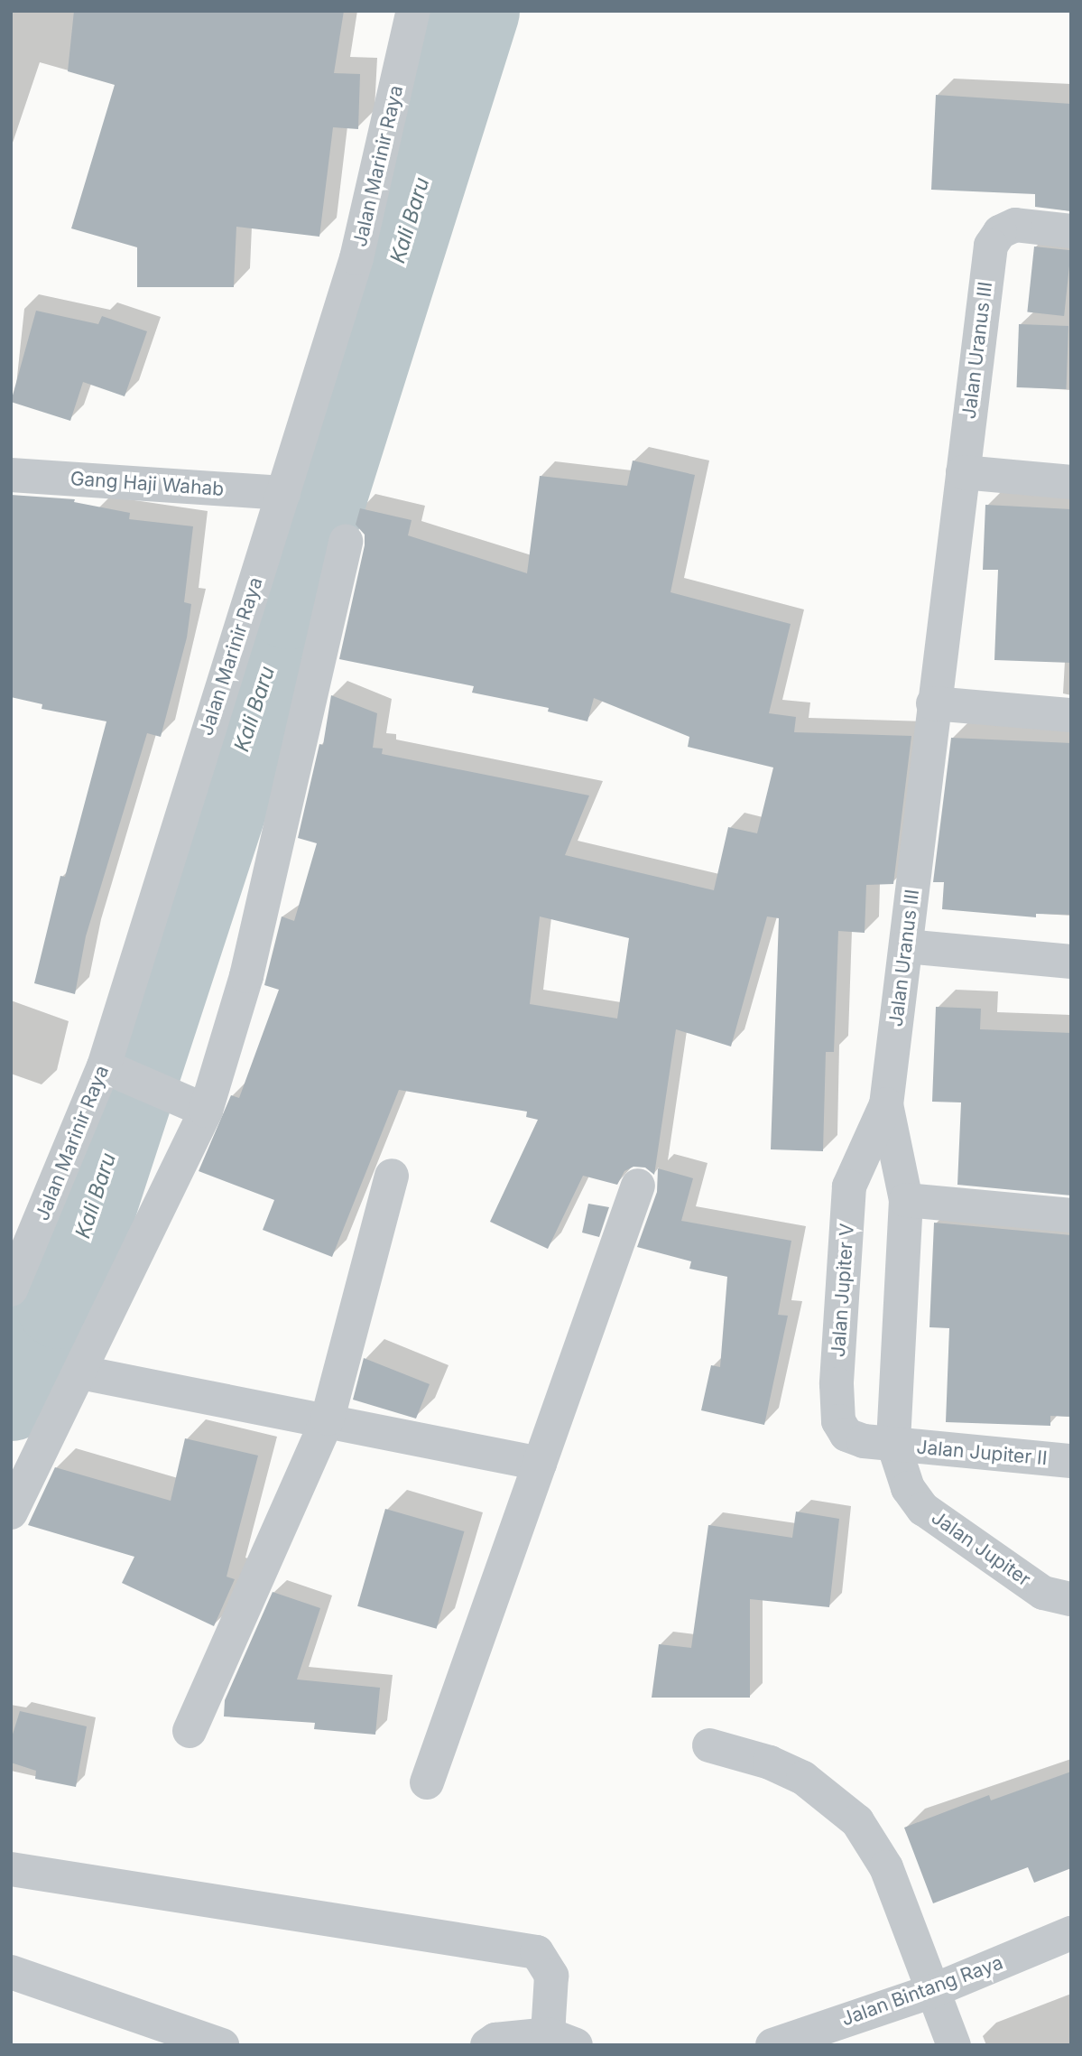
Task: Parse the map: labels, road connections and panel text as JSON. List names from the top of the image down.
{
  "streets": {
    "street": [
      "Jalan Marinir Raya",
      "Jalan Uranus III",
      "Gang Haji Wahab",
      "Jalan Jupiter V",
      "Jalan Jupiter II",
      "Jalan Jupiter",
      "Jalan Bintang Raya"
    ]
  },
  "crossings": [
    ["Jalan Marinir Raya", "Gang Haji Wahab"],
    ["Jalan Uranus III", "Jalan Jupiter V"],
    ["Jalan Uranus III", "Jalan Jupiter II"],
    ["Jalan Uranus III", "Jalan Jupiter"],
    ["Jalan Jupiter V", "Jalan Jupiter II"],
    ["Jalan Jupiter V", "Jalan Jupiter"],
    ["Jalan Jupiter II", "Jalan Jupiter"]
  ],
  "water": ["Kali Baru"]
}
